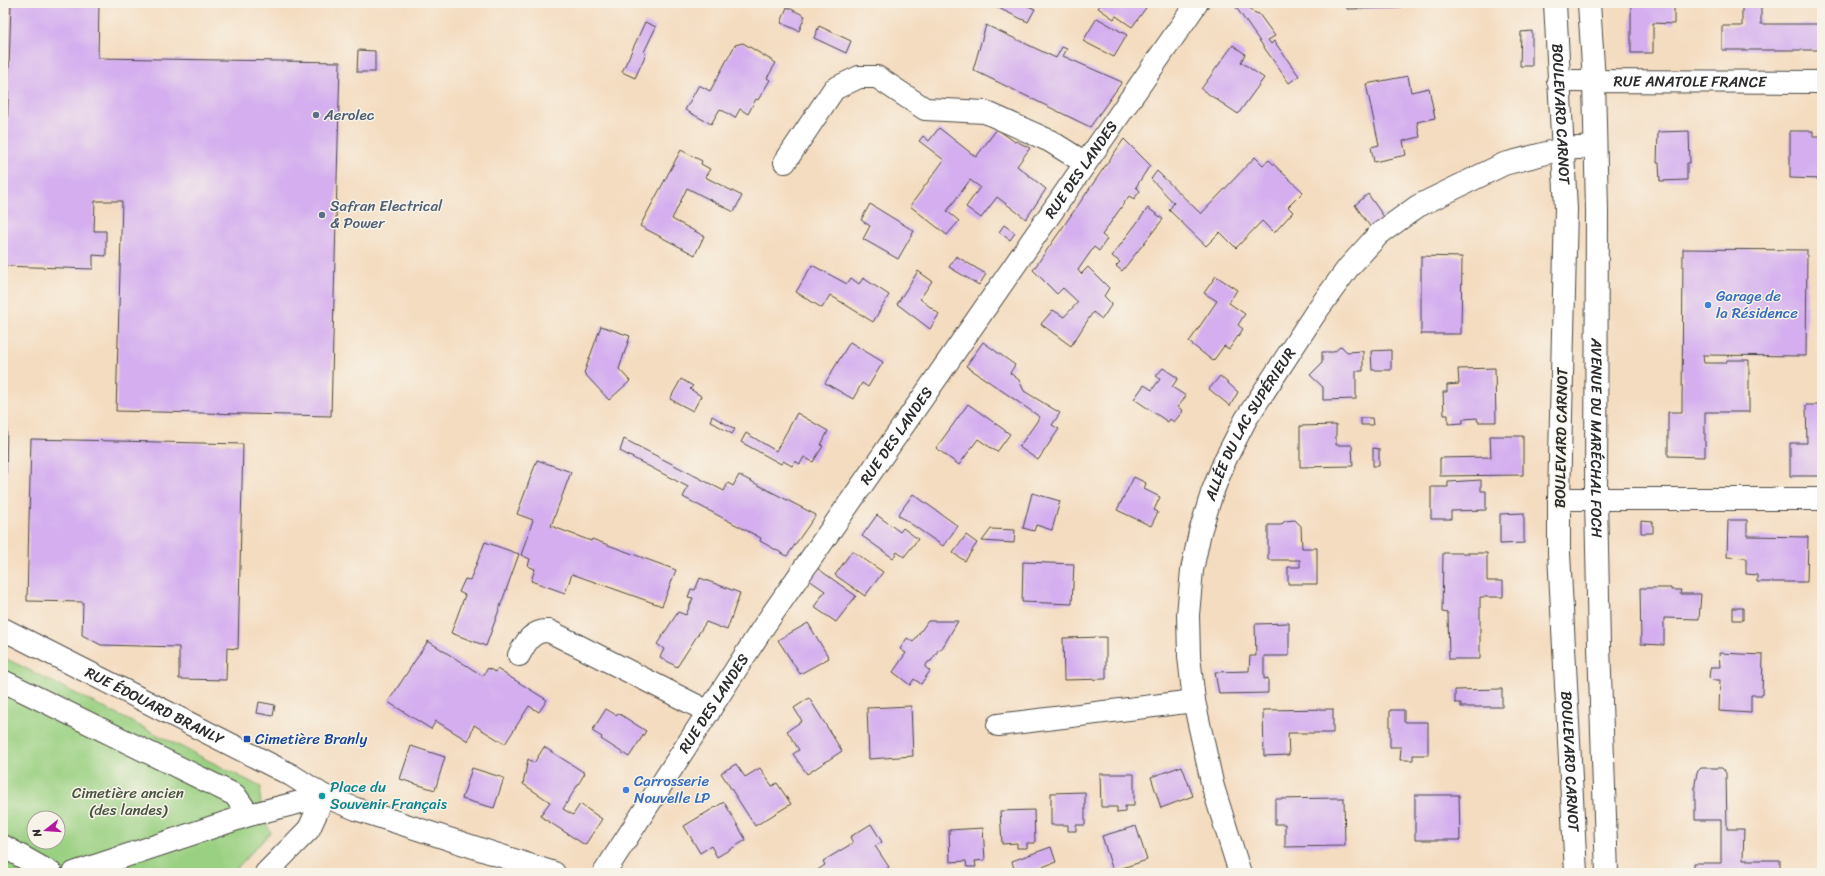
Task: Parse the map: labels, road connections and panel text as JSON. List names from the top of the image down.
{
  "streets": {
    "street": [
      "RUE ANATOLE FRANCE",
      "BOULEVARD CARNOT",
      "RUE DES LANDES",
      "ALLÉE DU LAC SUPÉRIEUR",
      "AVENUE DU MARÉCHAL FOCH",
      "RUE ÉDOUARD BRANLY"
    ]
  },
  "crossings": [
    ["RUE ANATOLE FRANCE", "BOULEVARD CARNOT"],
    ["RUE ANATOLE FRANCE", "AVENUE DU MARÉCHAL FOCH"],
    ["BOULEVARD CARNOT", "ALLÉE DU LAC SUPÉRIEUR"],
    ["ALLÉE DU LAC SUPÉRIEUR", "AVENUE DU MARÉCHAL FOCH"]
  ],
  "parks": ["Cimetière ancien (des landes)"],
  "places": {
    "other": [
      "Aerolec",
      "Safran Electrical & Power",
      "Garage de la Résidence",
      "Carrosserie Nouvelle LP",
      "Place du Souvenir Français"
    ],
    "transit": ["Cimetière Branly"]
  },
  "north": "left"
}
